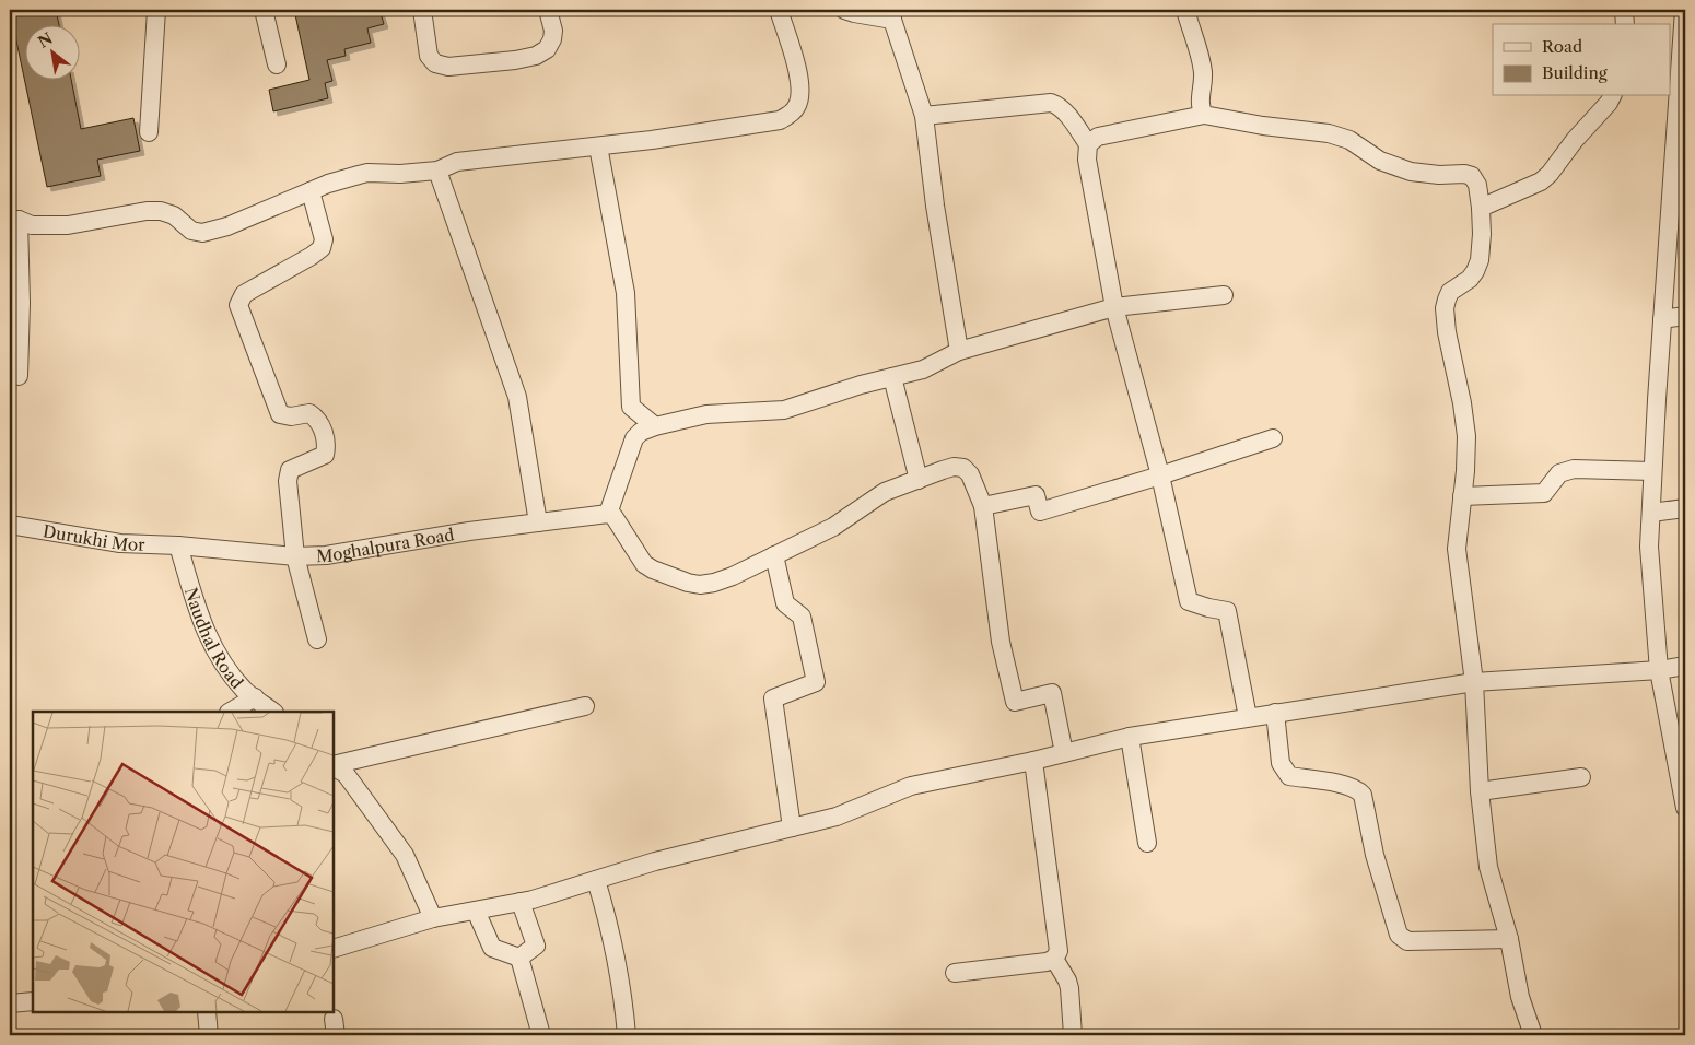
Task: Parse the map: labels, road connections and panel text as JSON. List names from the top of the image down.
{
  "streets": {
    "street": ["Durukhi Mor", "Moghalpura Road", "Naudhal Road"]
  },
  "crossings": [
    ["Durukhi Mor", "Moghalpura Road"],
    ["Durukhi Mor", "Naudhal Road"],
    ["Moghalpura Road", "Naudhal Road"]
  ],
  "legend": ["Road", "Building"],
  "north": "top left"
}
